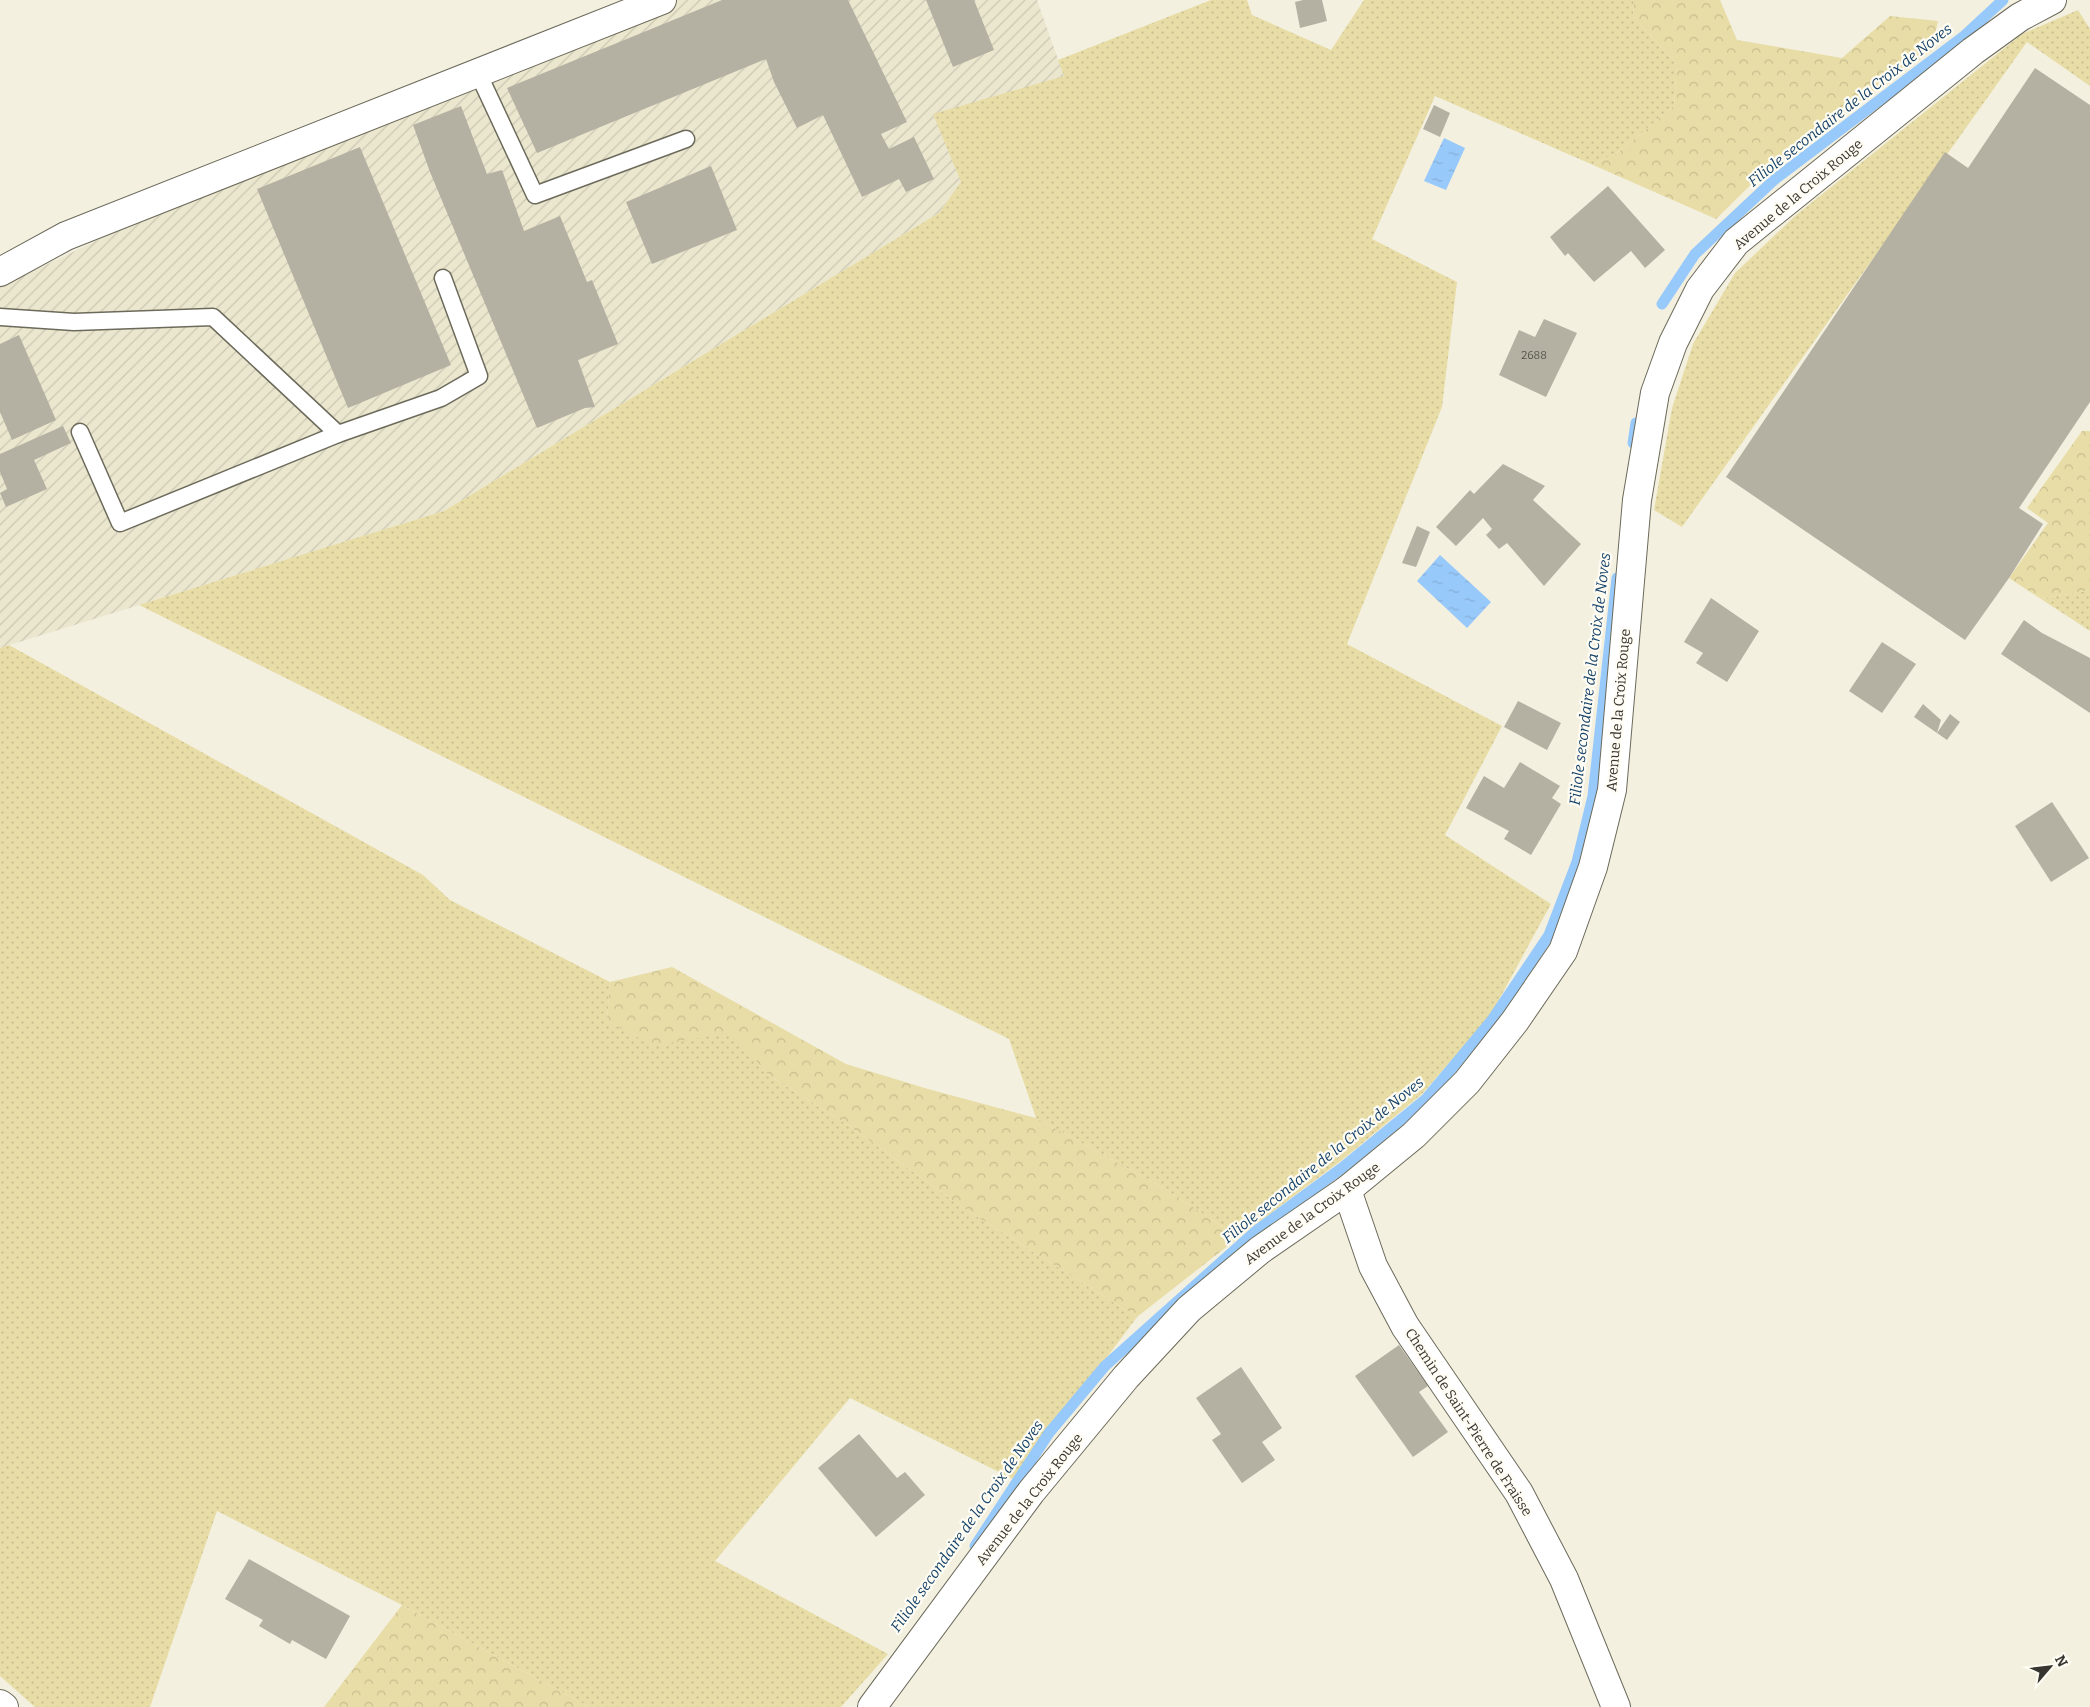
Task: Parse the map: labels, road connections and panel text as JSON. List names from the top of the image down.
{
  "streets": {
    "street": ["Avenue de la Croix Rouge", "Chemin de Saint-Pierre de Fraisse"]
  },
  "crossings": [
    ["Avenue de la Croix Rouge", "Chemin de Saint-Pierre de Fraisse"]
  ],
  "water": ["Filiole secondaire de la Croix de Noves"],
  "house_numbers": ["2688"],
  "north": "top right"
}
